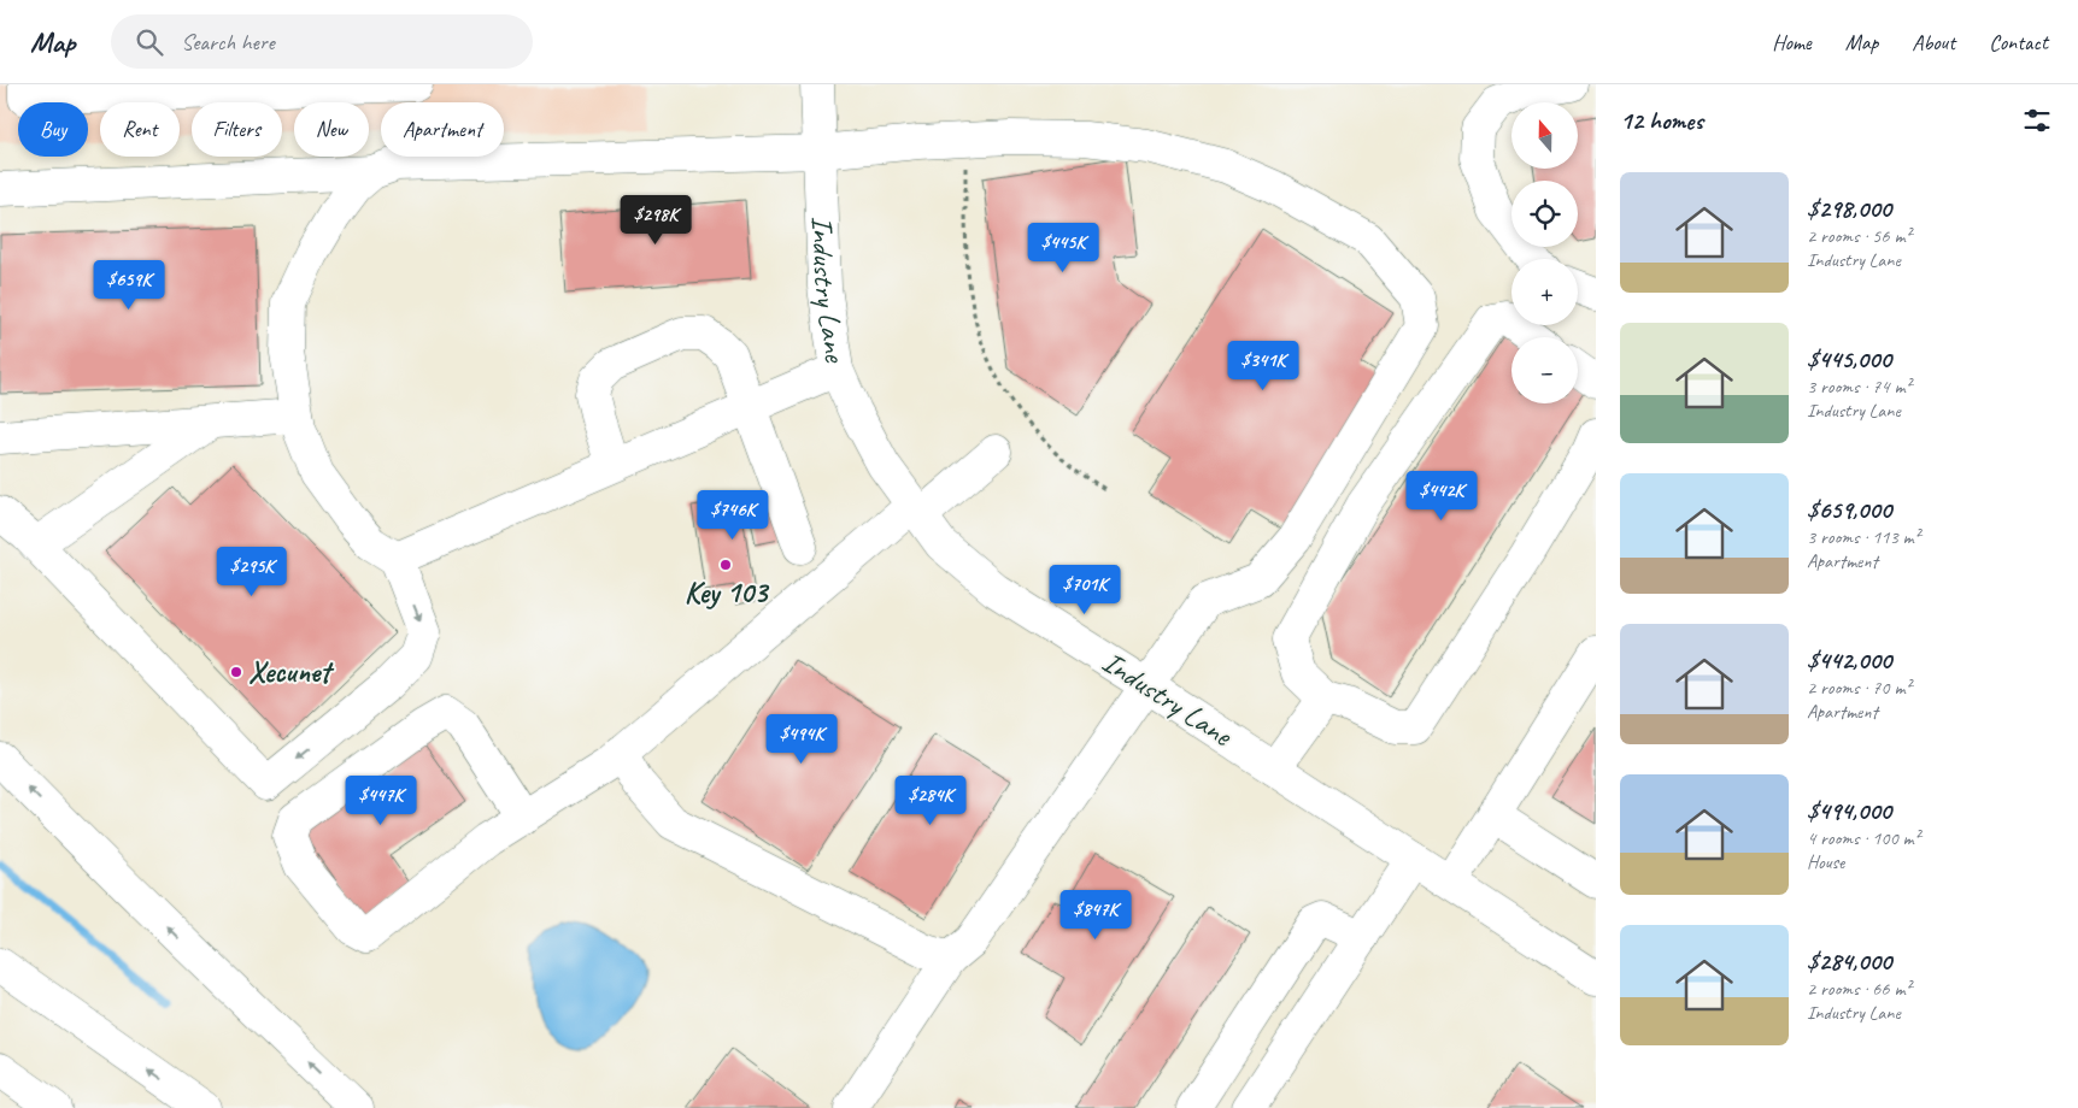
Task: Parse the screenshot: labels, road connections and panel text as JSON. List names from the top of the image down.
{
  "streets": {
    "main road": ["Industry Lane"]
  },
  "places": ["Key 103", "Xecunet"],
  "north": "top",
  "page": {
    "header": "Map",
    "search": "Search here",
    "nav": [
      "Home",
      "Map",
      "About",
      "Contact"
    ],
    "heading": "12 homes",
    "map_buttons": ["+", "−"],
    "chip": [
      "Buy",
      "Rent",
      "Filters",
      "New",
      "Apartment"
    ],
    "list": [
      {
        "name": "$298,000",
        "note": "2 rooms · 56 m² · Industry Lane"
      },
      {
        "name": "$445,000",
        "note": "3 rooms · 74 m² · Industry Lane"
      },
      {
        "name": "$659,000",
        "note": "3 rooms · 113 m² · Apartment"
      },
      {
        "name": "$442,000",
        "note": "2 rooms · 70 m² · Apartment"
      },
      {
        "name": "$494,000",
        "note": "4 rooms · 100 m² · House"
      },
      {
        "name": "$284,000",
        "note": "2 rooms · 66 m² · Industry Lane"
      }
    ],
    "price": [
      "$298K",
      "$445K",
      "$659K",
      "$341K",
      "$442K",
      "$746K",
      "$295K",
      "$701K",
      "$494K",
      "$447K",
      "$284K",
      "$847K"
    ]
  }
}
